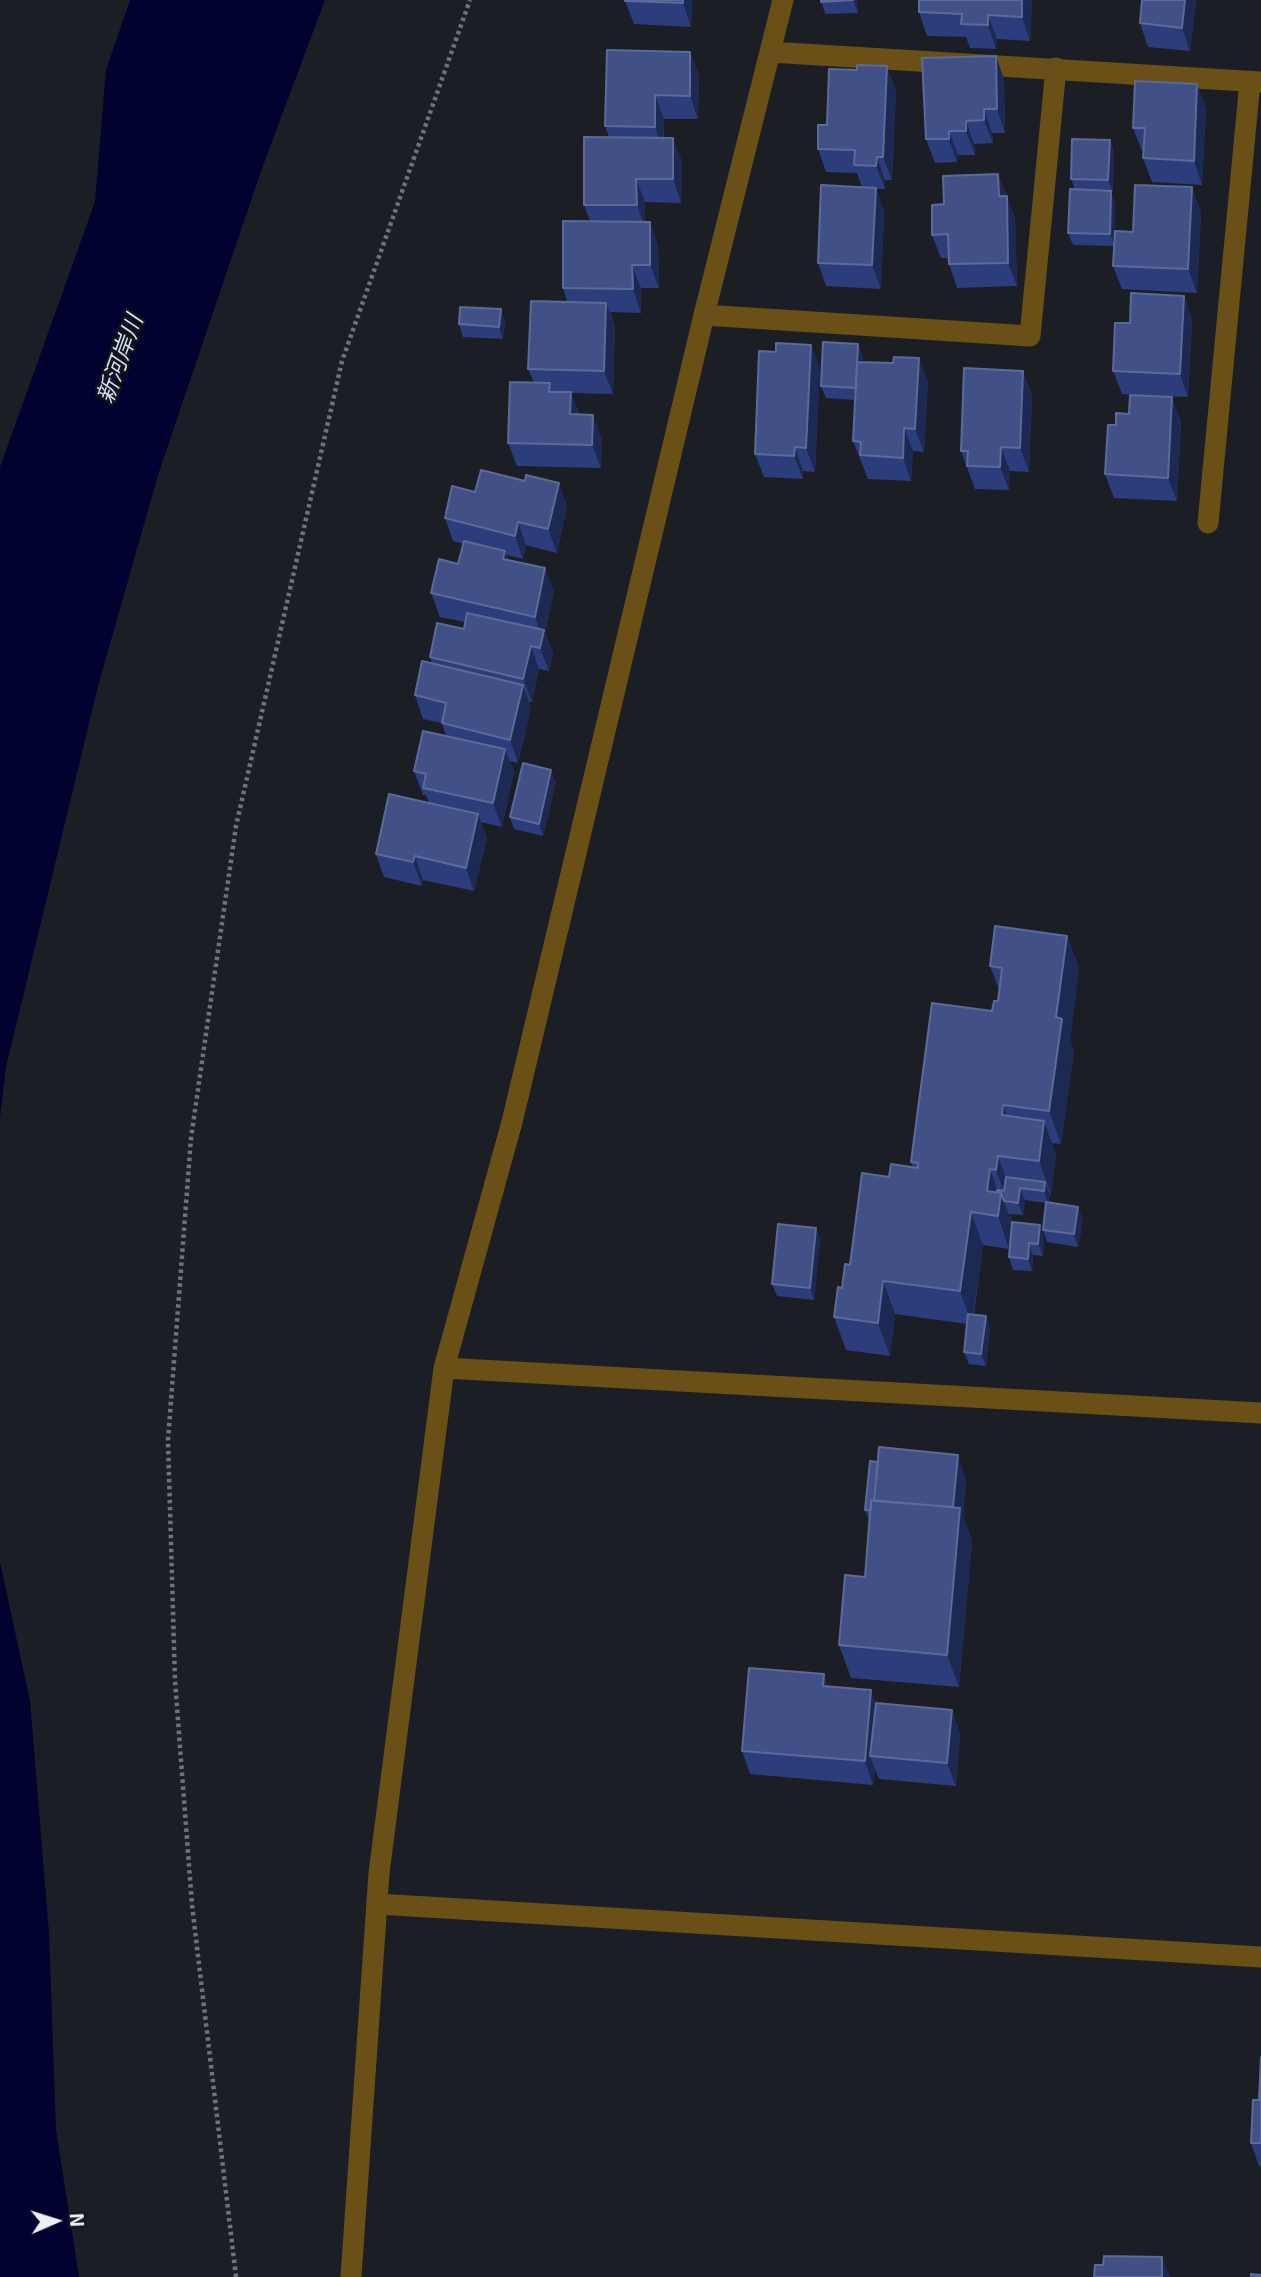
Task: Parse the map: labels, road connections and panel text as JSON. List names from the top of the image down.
{
  "water": ["新河岸川"],
  "north": "right"
}
